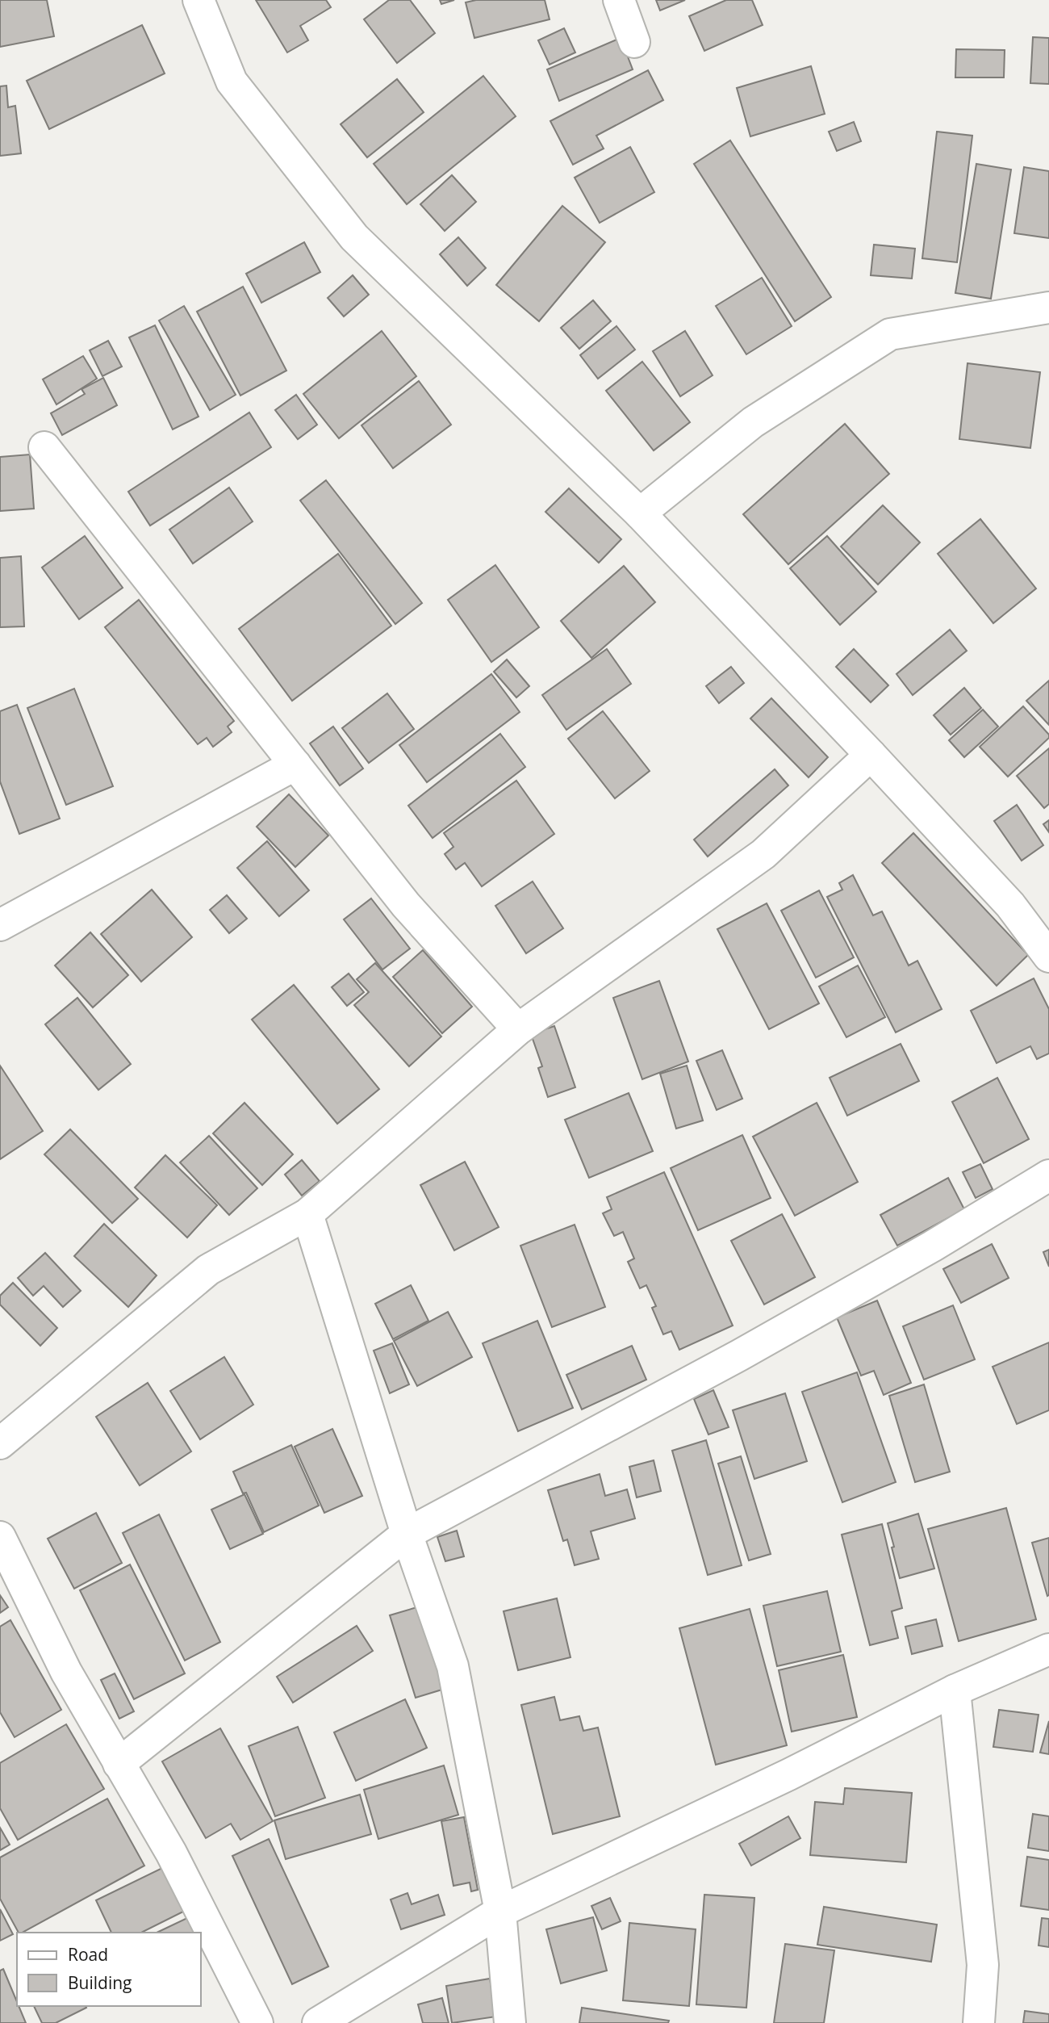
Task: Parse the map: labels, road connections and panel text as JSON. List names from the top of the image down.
{
  "legend": ["Road", "Building"]
}
